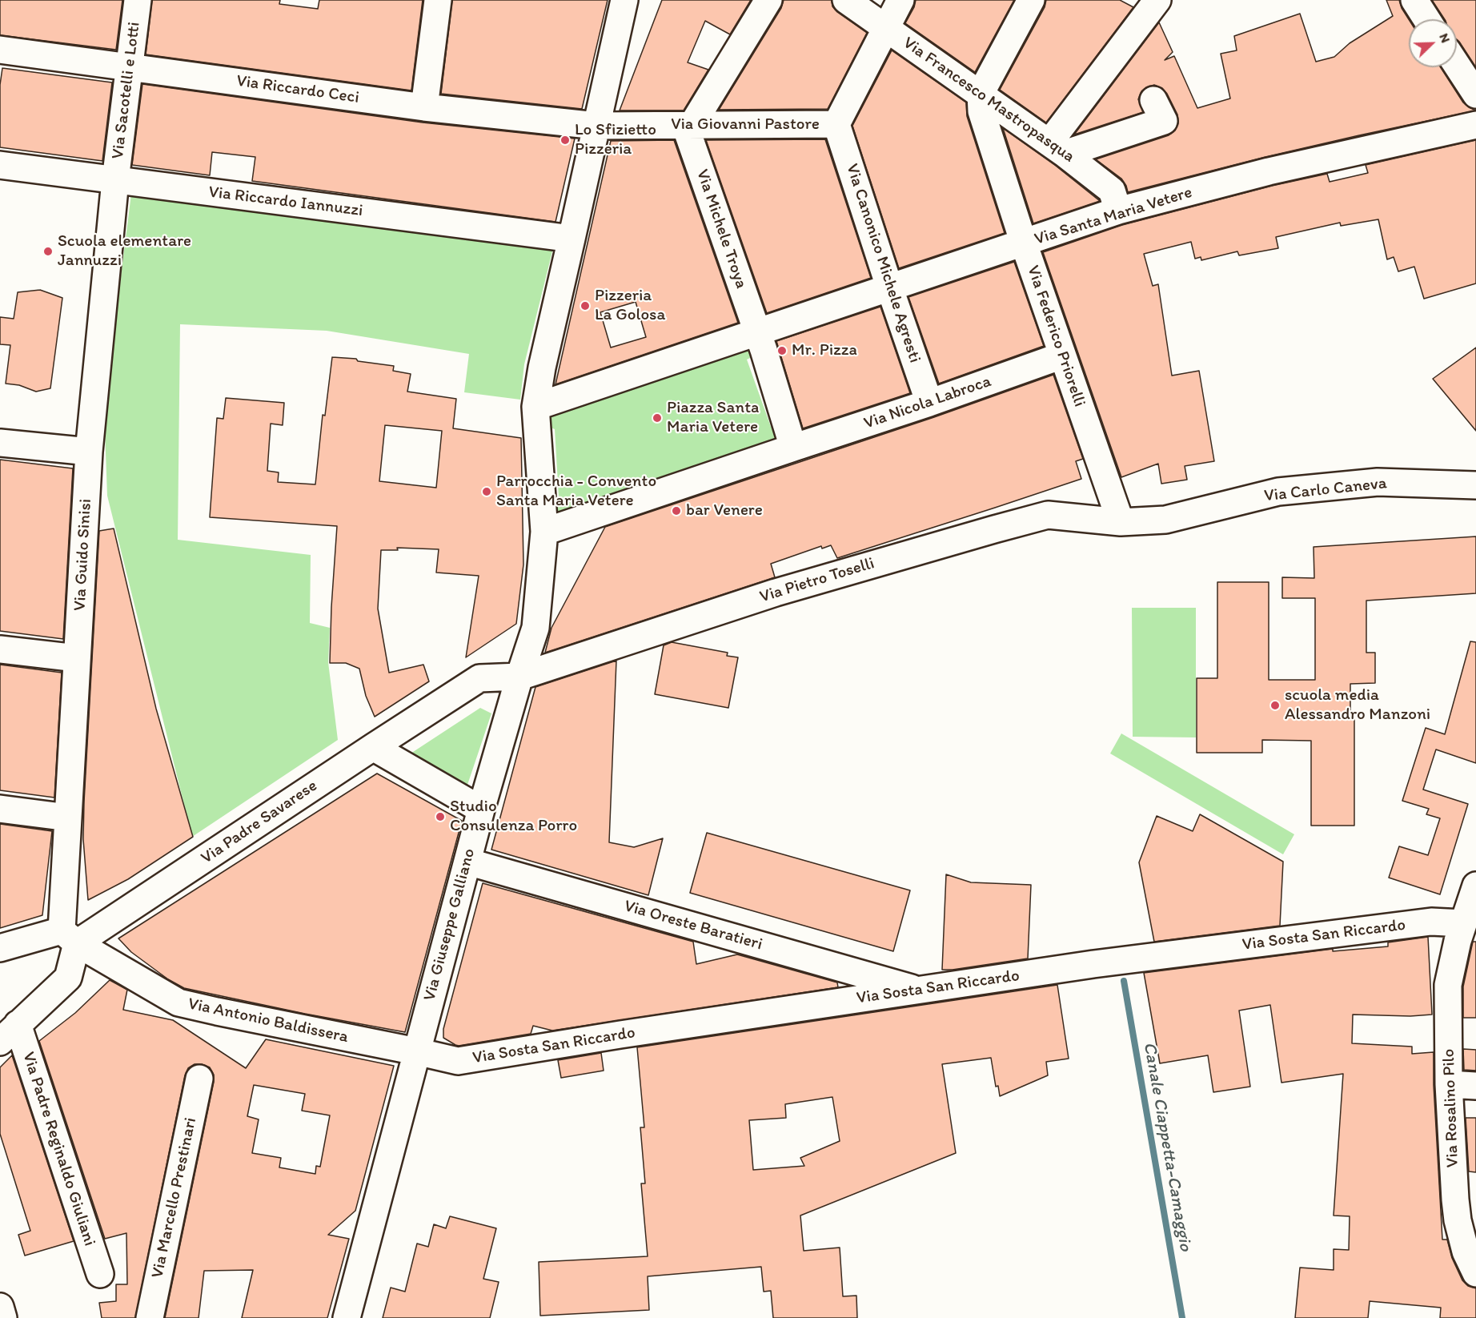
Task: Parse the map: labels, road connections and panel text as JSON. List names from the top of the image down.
{
  "streets": {
    "street": [
      "Via Riccardo Ceci",
      "Via Sacotelli e Lotti",
      "Via Francesco Mastropasqua",
      "Via Giovanni Pastore",
      "Via Riccardo Iannuzzi",
      "Via Santa Maria Vetere",
      "Via Michele Troya",
      "Via Canonico Michele Agresti",
      "Via Federico Priorelli",
      "Via Nicola Labroca",
      "Via Carlo Caneva",
      "Via Guido Sinisi",
      "Via Pietro Toselli",
      "Via Padre Savarese",
      "Via Giuseppe Galliano",
      "Via Oreste Baratieri",
      "Via Sosta San Riccardo",
      "Via Antonio Baldissera",
      "Via Rosalino Pilo",
      "Via Padre Reginaldo Giuliani",
      "Via Marcello Prestinari"
    ]
  },
  "crossings": [
    ["Via Riccardo Ceci", "Via Sacotelli e Lotti"],
    ["Via Riccardo Ceci", "Via Giovanni Pastore"],
    ["Via Sacotelli e Lotti", "Via Riccardo Iannuzzi"],
    ["Via Sacotelli e Lotti", "Via Guido Sinisi"],
    ["Via Francesco Mastropasqua", "Via Santa Maria Vetere"],
    ["Via Francesco Mastropasqua", "Via Federico Priorelli"],
    ["Via Giovanni Pastore", "Via Michele Troya"],
    ["Via Giovanni Pastore", "Via Canonico Michele Agresti"],
    ["Via Riccardo Iannuzzi", "Via Guido Sinisi"],
    ["Via Santa Maria Vetere", "Via Michele Troya"],
    ["Via Santa Maria Vetere", "Via Canonico Michele Agresti"],
    ["Via Santa Maria Vetere", "Via Federico Priorelli"],
    ["Via Canonico Michele Agresti", "Via Nicola Labroca"],
    ["Via Federico Priorelli", "Via Nicola Labroca"],
    ["Via Federico Priorelli", "Via Carlo Caneva"],
    ["Via Federico Priorelli", "Via Pietro Toselli"],
    ["Via Carlo Caneva", "Via Pietro Toselli"],
    ["Via Guido Sinisi", "Via Padre Savarese"],
    ["Via Guido Sinisi", "Via Antonio Baldissera"],
    ["Via Guido Sinisi", "Via Padre Reginaldo Giuliani"],
    ["Via Pietro Toselli", "Via Padre Savarese"],
    ["Via Pietro Toselli", "Via Giuseppe Galliano"],
    ["Via Padre Savarese", "Via Giuseppe Galliano"],
    ["Via Padre Savarese", "Via Antonio Baldissera"],
    ["Via Giuseppe Galliano", "Via Oreste Baratieri"],
    ["Via Giuseppe Galliano", "Via Sosta San Riccardo"],
    ["Via Giuseppe Galliano", "Via Antonio Baldissera"],
    ["Via Oreste Baratieri", "Via Sosta San Riccardo"],
    ["Via Sosta San Riccardo", "Via Antonio Baldissera"],
    ["Via Sosta San Riccardo", "Via Rosalino Pilo"]
  ],
  "water": ["Canale Ciappetta-Camaggio"],
  "places": [
    "Lo Sfizietto Pizzeria",
    "Scuola elementare Jannuzzi",
    "Pizzeria La Golosa",
    "Mr. Pizza",
    "Piazza Santa Maria Vetere",
    "Parrocchia - Convento Santa Maria Vetere",
    "bar Venere",
    "scuola media Alessandro Manzoni",
    "Studio Consulenza Porro"
  ],
  "north": "top right"
}
